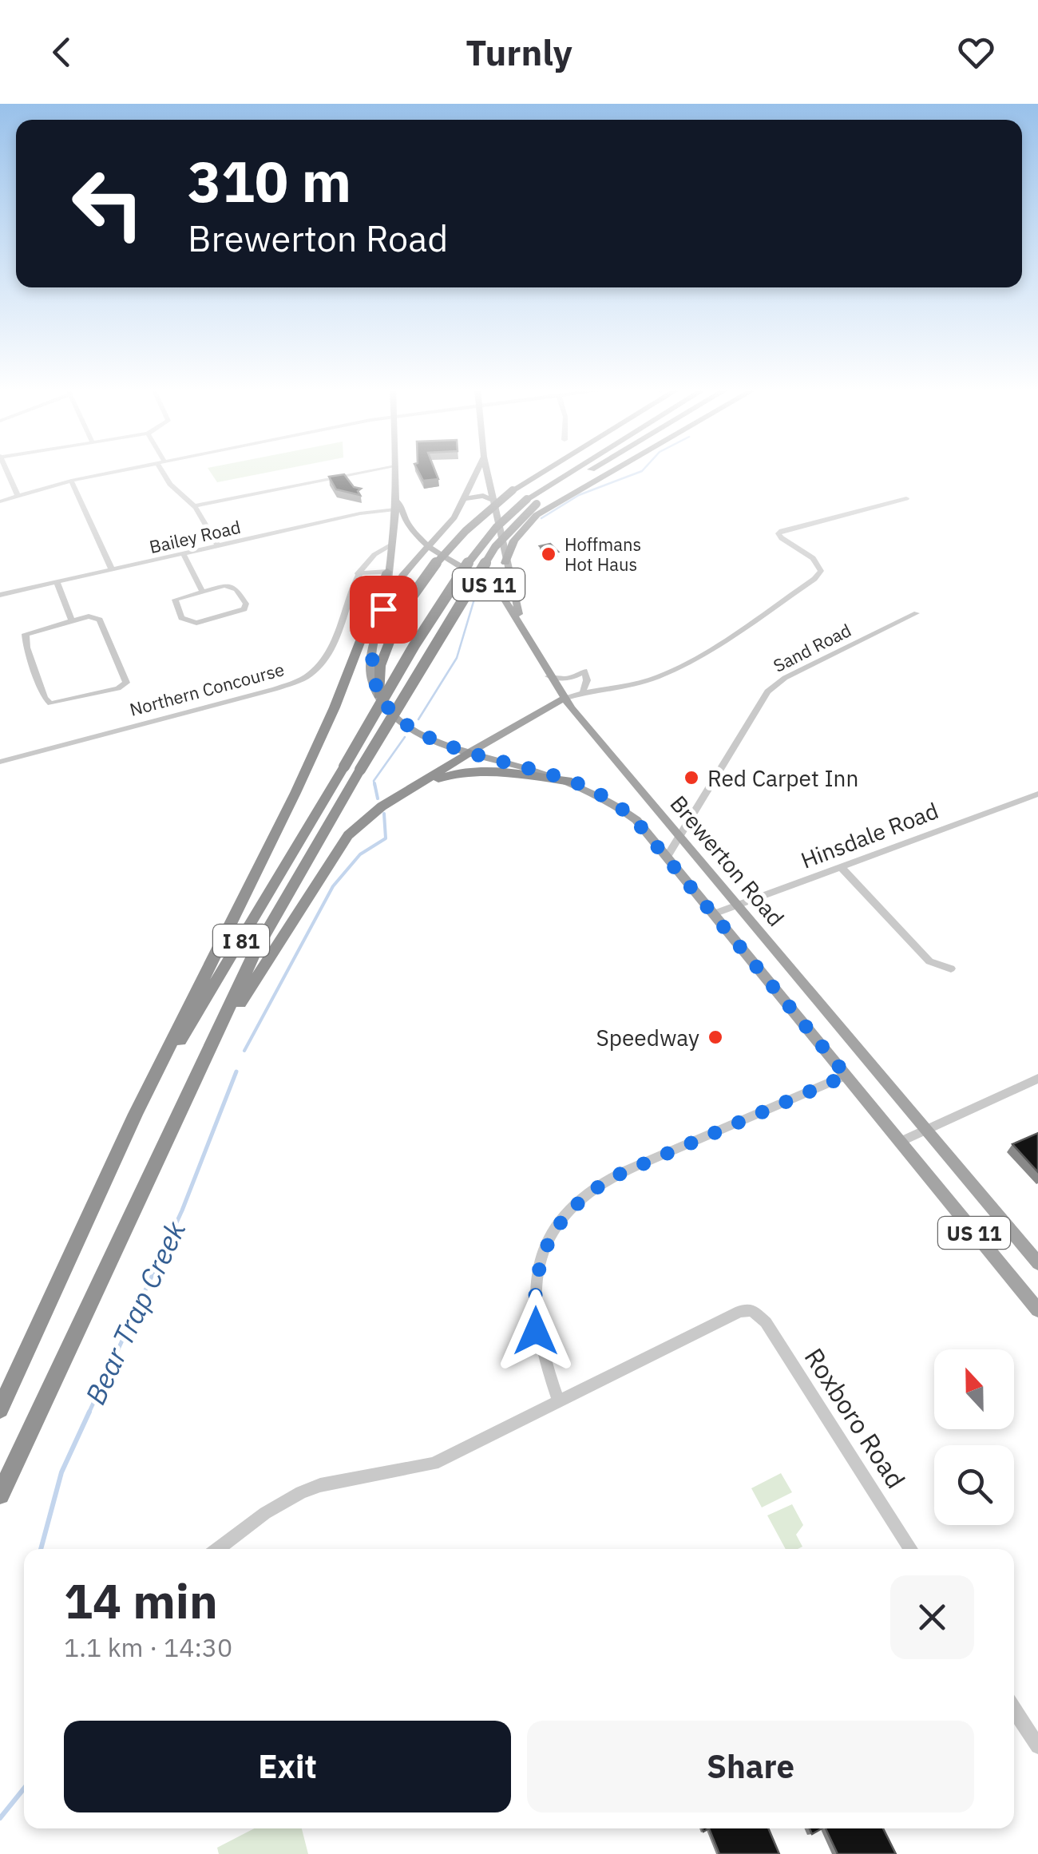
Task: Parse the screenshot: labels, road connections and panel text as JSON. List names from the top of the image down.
{
  "streets": {
    "highway": ["I 81"],
    "main road": ["US 11", "Brewerton Road"],
    "street": [
      "Bailey Road",
      "Sand Road",
      "Northern Concourse",
      "Hinsdale Road",
      "Roxboro Road"
    ]
  },
  "crossings": [
    ["Bailey Road", "Brewerton Road"],
    ["Sand Road", "Brewerton Road"],
    ["Hinsdale Road", "Brewerton Road"]
  ],
  "water": ["Bear Trap Creek"],
  "places": ["Hoffmans Hot Haus", "Red Carpet Inn", "Speedway"],
  "north": "top",
  "page": {
    "header": "Turnly",
    "turn": ["310 m", "Brewerton Road"],
    "heading": ["14 min", "1.1 km · 14:30"],
    "buttons": ["Exit", "Share"]
  }
}
